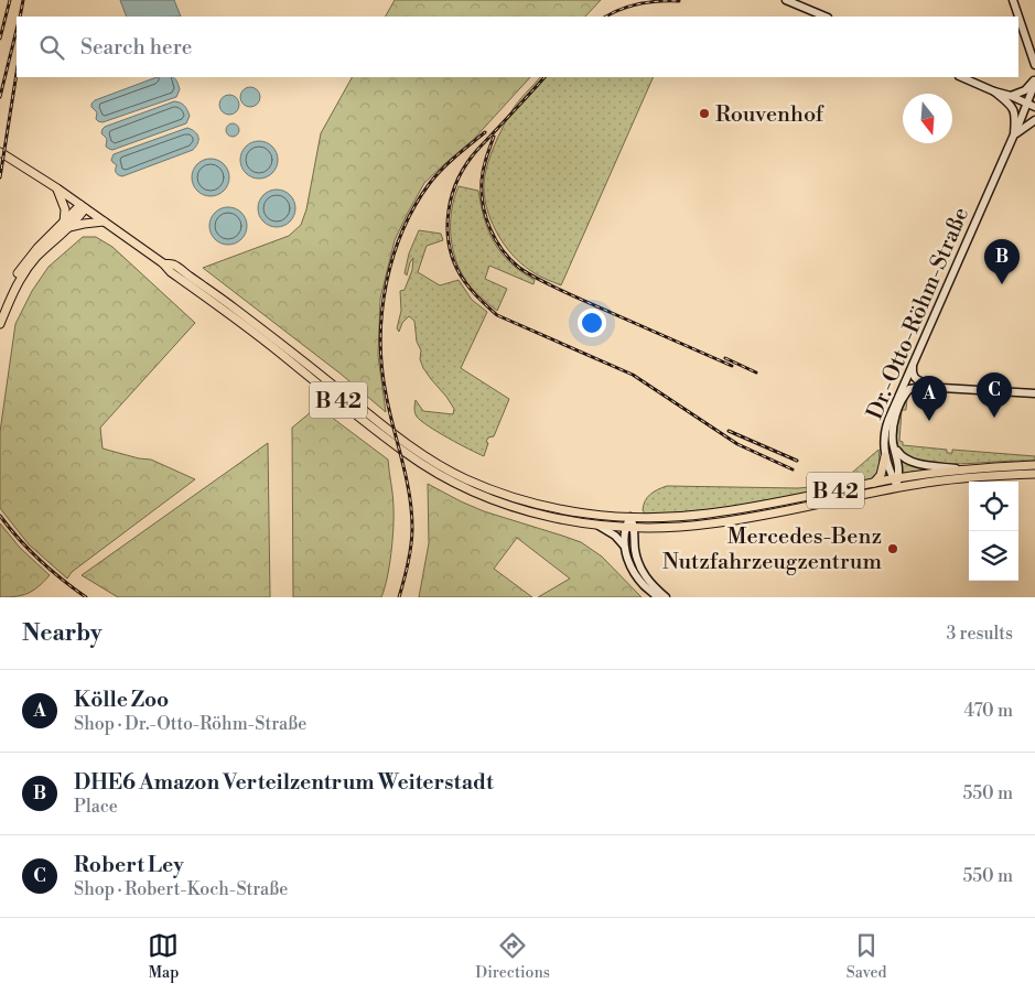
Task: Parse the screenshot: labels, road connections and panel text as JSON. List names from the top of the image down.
{
  "streets": {
    "main road": ["Dr.-Otto-Röhm-Straße", "B 42"]
  },
  "crossings": [
    ["Dr.-Otto-Röhm-Straße", "B 42"]
  ],
  "places": ["Rouvenhof", "Mercedes-Benz Nutzfahrzeugzentrum"],
  "north": "bottom",
  "page": {
    "search": "Search here",
    "pins": ["B", "C", "A"],
    "heading": ["Nearby", "3 results"],
    "list": [
      {
        "mark": "A",
        "name": "Kölle Zoo",
        "note": "Shop · Dr.-Otto-Röhm-Straße",
        "value": "470 m"
      },
      {
        "mark": "B",
        "name": "DHE6 Amazon Verteilzentrum Weiterstadt",
        "note": "Place",
        "value": "550 m"
      },
      {
        "mark": "C",
        "name": "Robert Ley",
        "note": "Shop · Robert-Koch-Straße",
        "value": "550 m"
      }
    ],
    "nav": ["Map", "Directions", "Saved"]
  }
}
